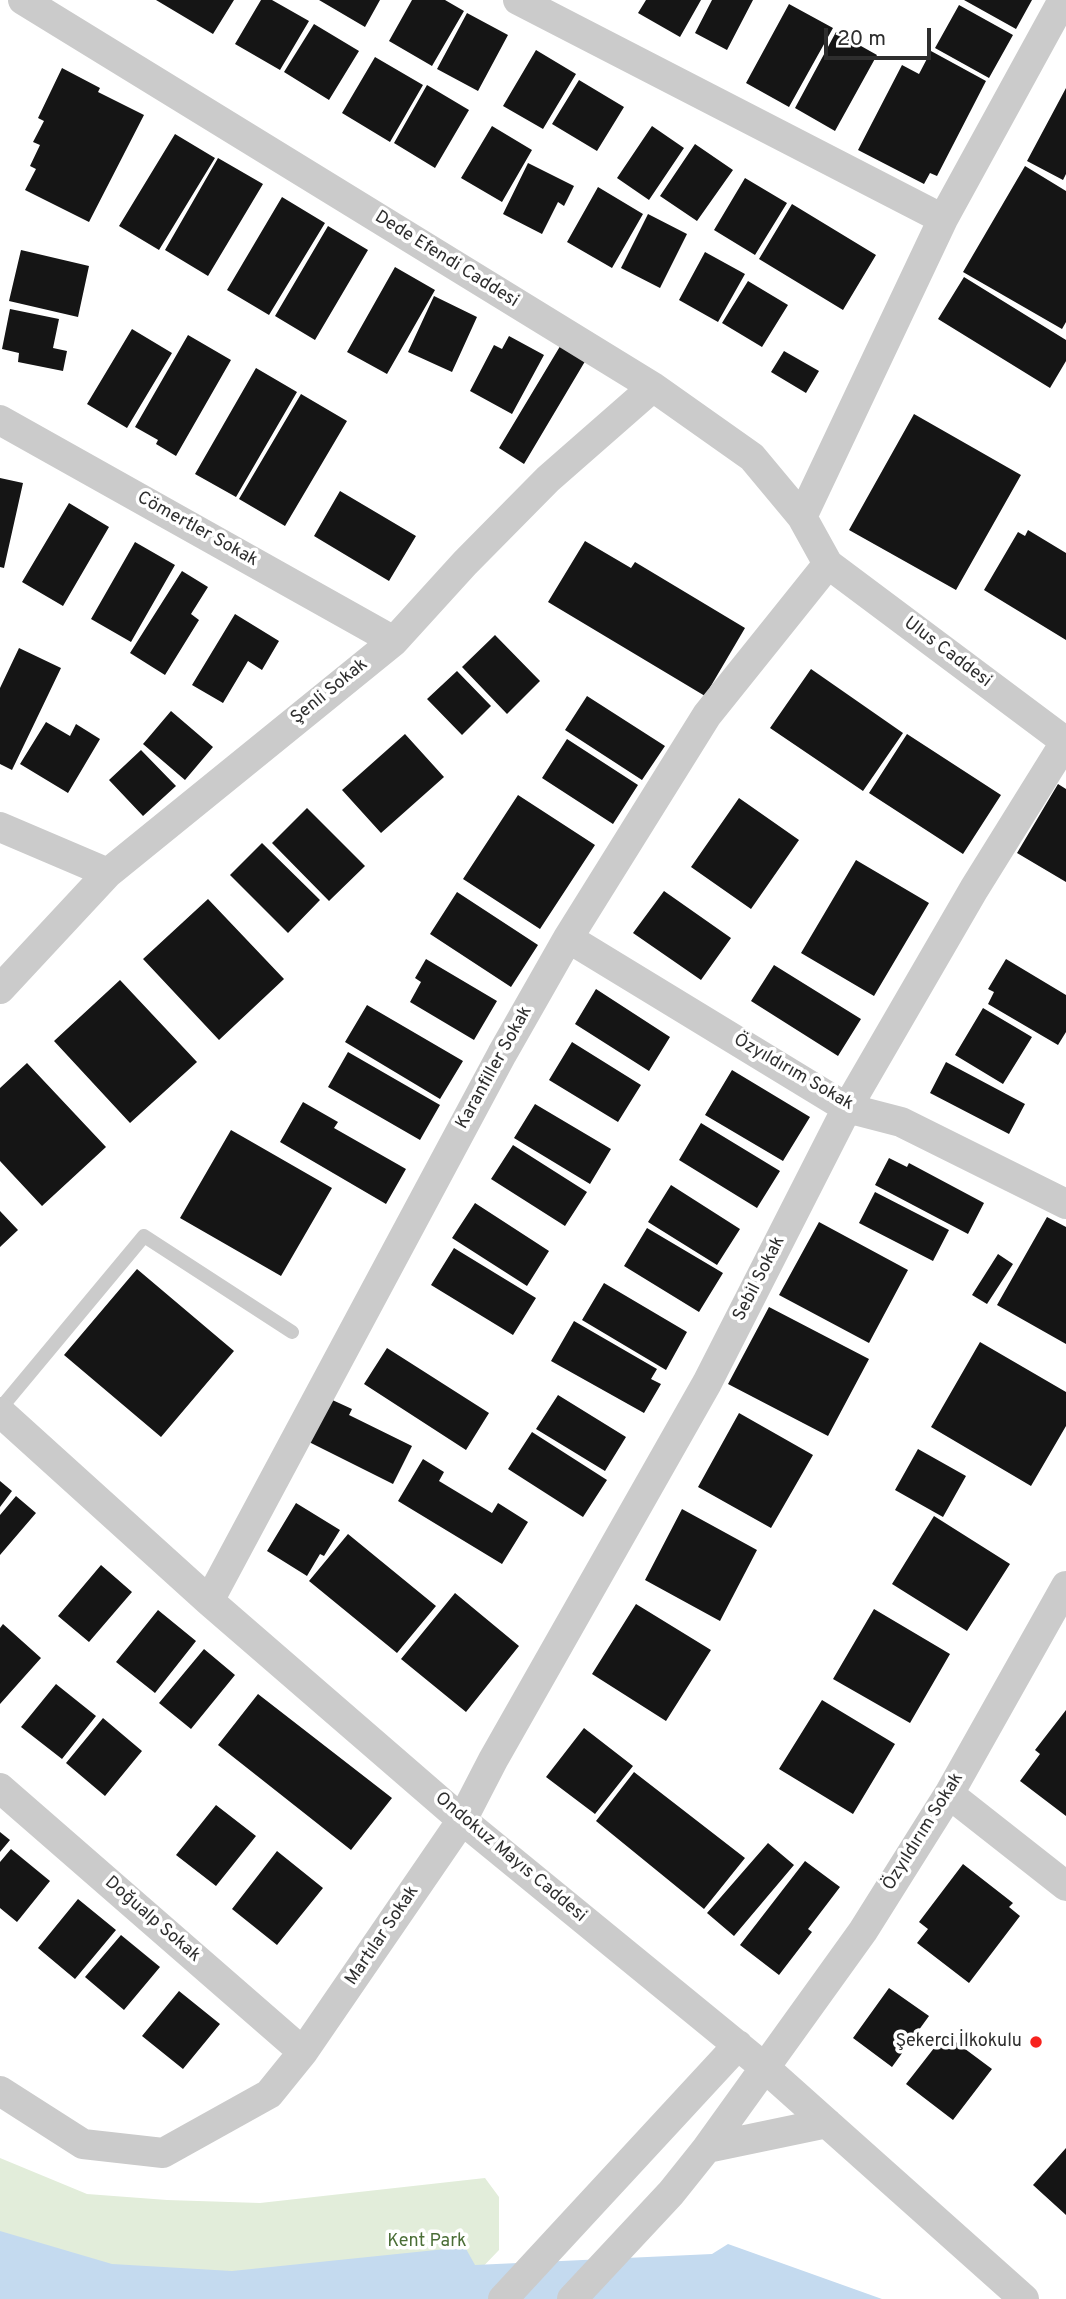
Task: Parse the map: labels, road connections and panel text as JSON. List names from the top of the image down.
{
  "streets": {
    "street": [
      "Dede Efendi Caddesi",
      "Cömertler Sokak",
      "Ulus Caddesi",
      "Şenli Sokak",
      "Karanfiller Sokak",
      "Özyıldırım Sokak",
      "Sebil Sokak",
      "Ondokuz Mayıs Caddesi",
      "Doğualp Sokak",
      "Martılar Sokak"
    ]
  },
  "crossings": [
    ["Dede Efendi Caddesi", "Ulus Caddesi"],
    ["Dede Efendi Caddesi", "Şenli Sokak"],
    ["Dede Efendi Caddesi", "Karanfiller Sokak"],
    ["Cömertler Sokak", "Şenli Sokak"],
    ["Ulus Caddesi", "Karanfiller Sokak"],
    ["Ulus Caddesi", "Sebil Sokak"],
    ["Karanfiller Sokak", "Özyıldırım Sokak"],
    ["Karanfiller Sokak", "Ondokuz Mayıs Caddesi"],
    ["Özyıldırım Sokak", "Sebil Sokak"],
    ["Özyıldırım Sokak", "Ondokuz Mayıs Caddesi"],
    ["Sebil Sokak", "Ondokuz Mayıs Caddesi"],
    ["Sebil Sokak", "Martılar Sokak"],
    ["Ondokuz Mayıs Caddesi", "Martılar Sokak"],
    ["Doğualp Sokak", "Martılar Sokak"]
  ],
  "parks": ["Kent Park"],
  "places": ["Şekerci İlkokulu"],
  "scale_bar": "20 m"
}
